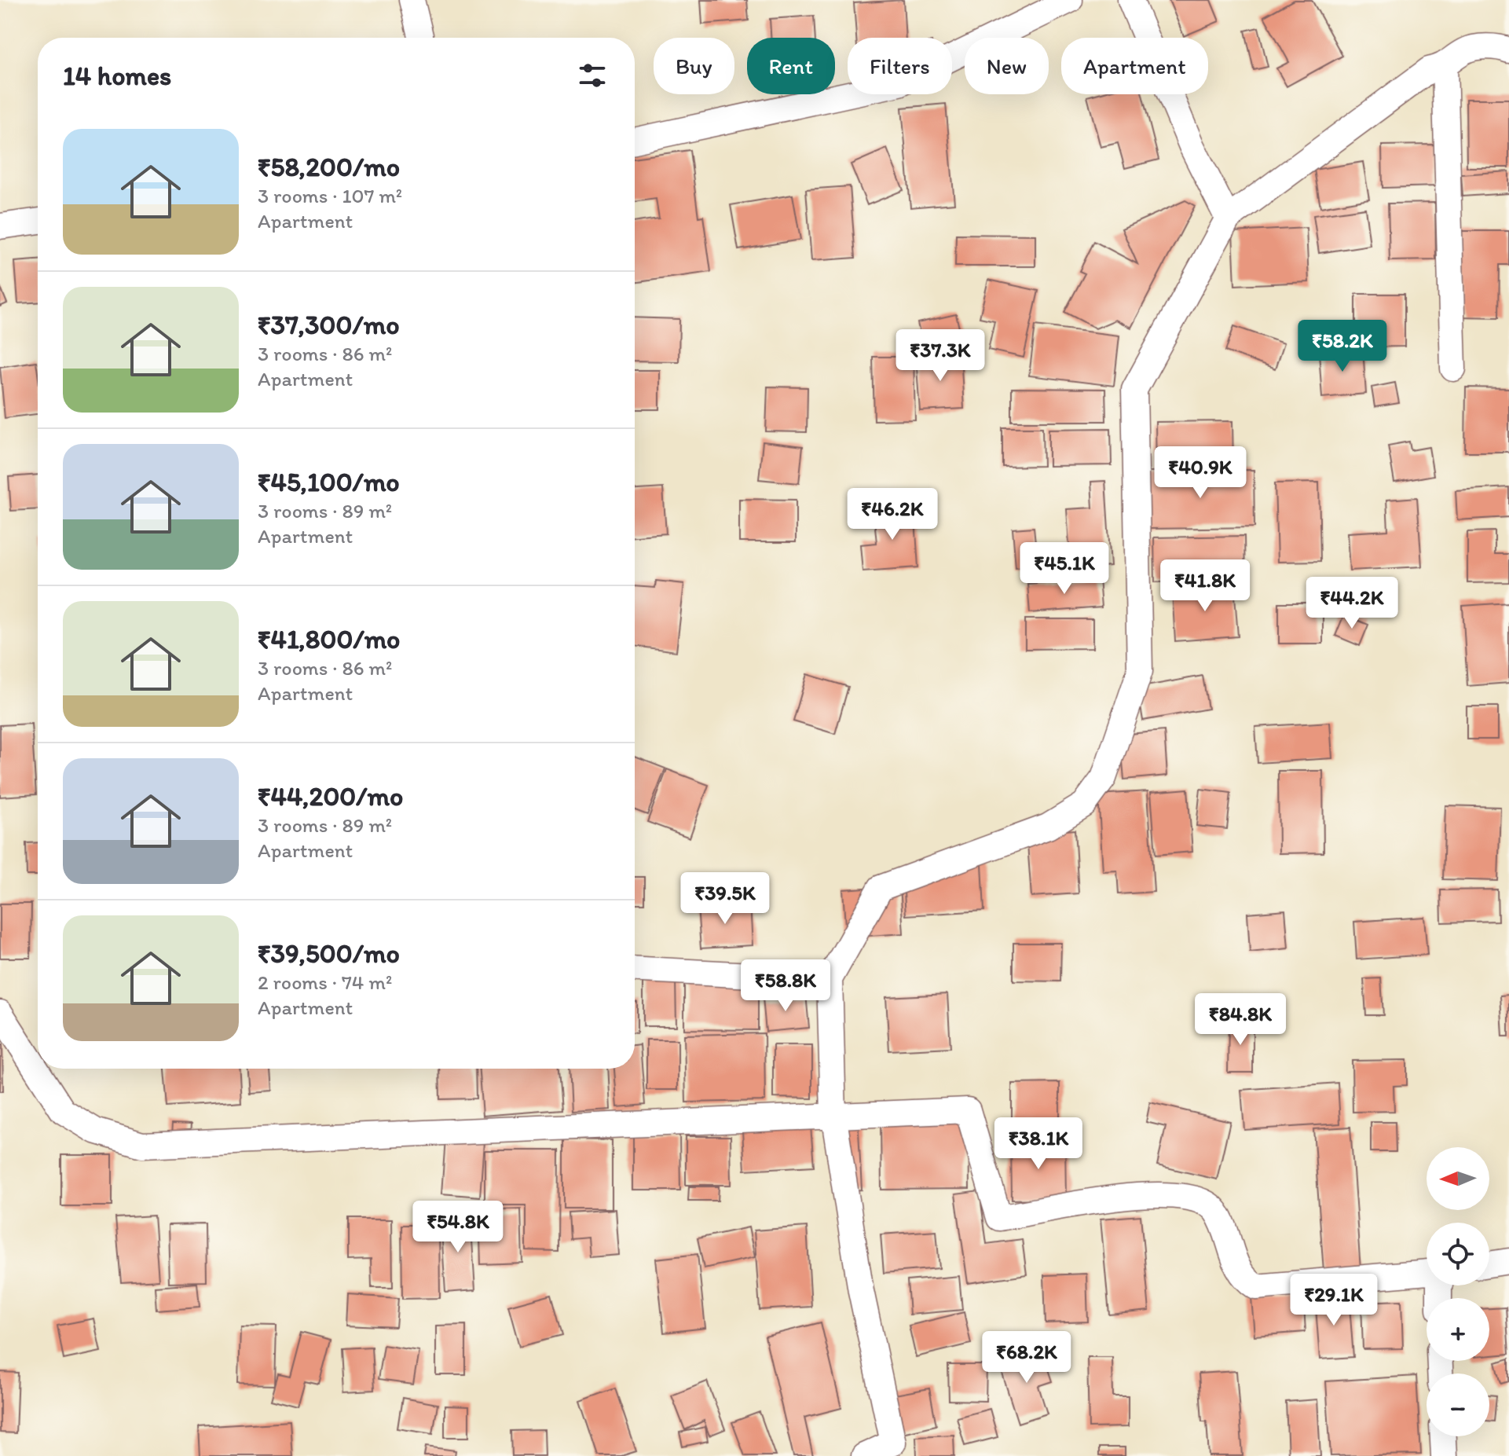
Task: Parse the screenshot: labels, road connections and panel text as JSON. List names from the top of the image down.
{
  "north": "left",
  "page": {
    "chip": [
      "Buy",
      "Rent",
      "Filters",
      "New",
      "Apartment"
    ],
    "heading": "14 homes",
    "list": [
      {
        "name": "₹58,200/mo",
        "note": "3 rooms · 107 m² · Apartment"
      },
      {
        "name": "₹37,300/mo",
        "note": "3 rooms · 86 m² · Apartment"
      },
      {
        "name": "₹45,100/mo",
        "note": "3 rooms · 89 m² · Apartment"
      },
      {
        "name": "₹41,800/mo",
        "note": "3 rooms · 86 m² · Apartment"
      },
      {
        "name": "₹44,200/mo",
        "note": "3 rooms · 89 m² · Apartment"
      },
      {
        "name": "₹39,500/mo",
        "note": "2 rooms · 74 m² · Apartment"
      }
    ],
    "price": [
      "₹58.2K",
      "₹37.3K",
      "₹40.9K",
      "₹46.2K",
      "₹45.1K",
      "₹41.8K",
      "₹44.2K",
      "₹39.5K",
      "₹58.8K",
      "₹84.8K",
      "₹38.1K",
      "₹54.8K",
      "₹29.1K",
      "₹68.2K"
    ],
    "map_buttons": ["+", "−"]
  }
}
